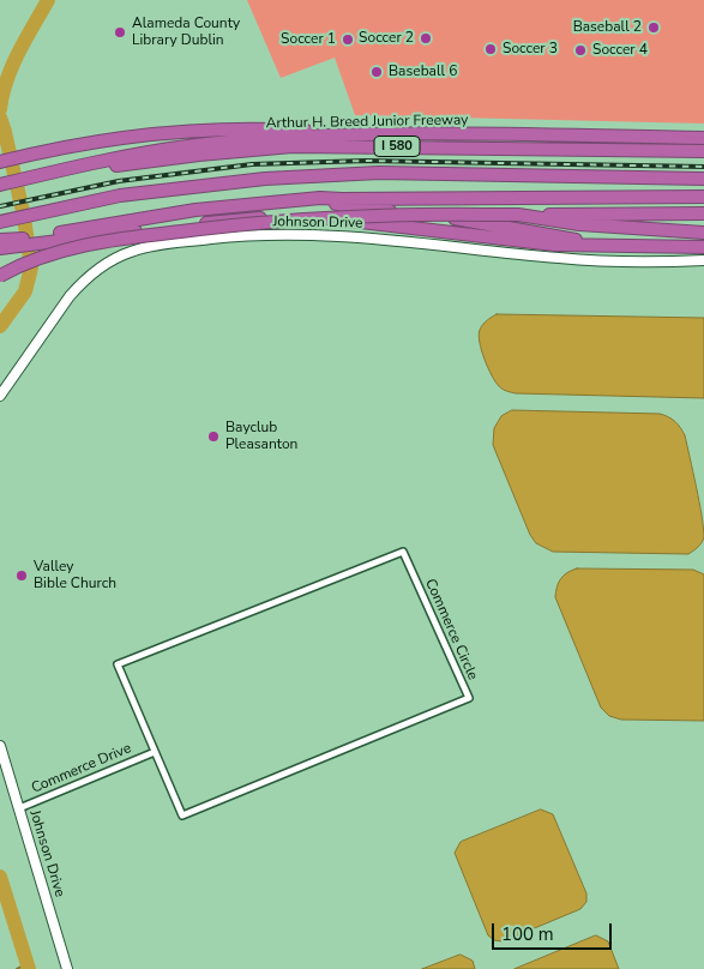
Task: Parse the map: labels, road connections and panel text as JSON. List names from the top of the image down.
{
  "streets": {
    "highway": ["Arthur H. Breed Junior Freeway", "I 580"],
    "street": ["Johnson Drive", "Commerce Circle", "Commerce Drive"]
  },
  "crossings": [
    ["Arthur H. Breed Junior Freeway", "I 580"],
    ["Johnson Drive", "Commerce Drive"],
    ["Commerce Circle", "Commerce Drive"]
  ],
  "places": [
    "Baseball 2",
    "Alameda County Library Dublin",
    "Soccer 2",
    "Soccer 1",
    "Soccer 3",
    "Soccer 4",
    "Baseball 6",
    "Bayclub Pleasanton",
    "Valley Bible Church"
  ],
  "scale_bar": "100 m"
}
